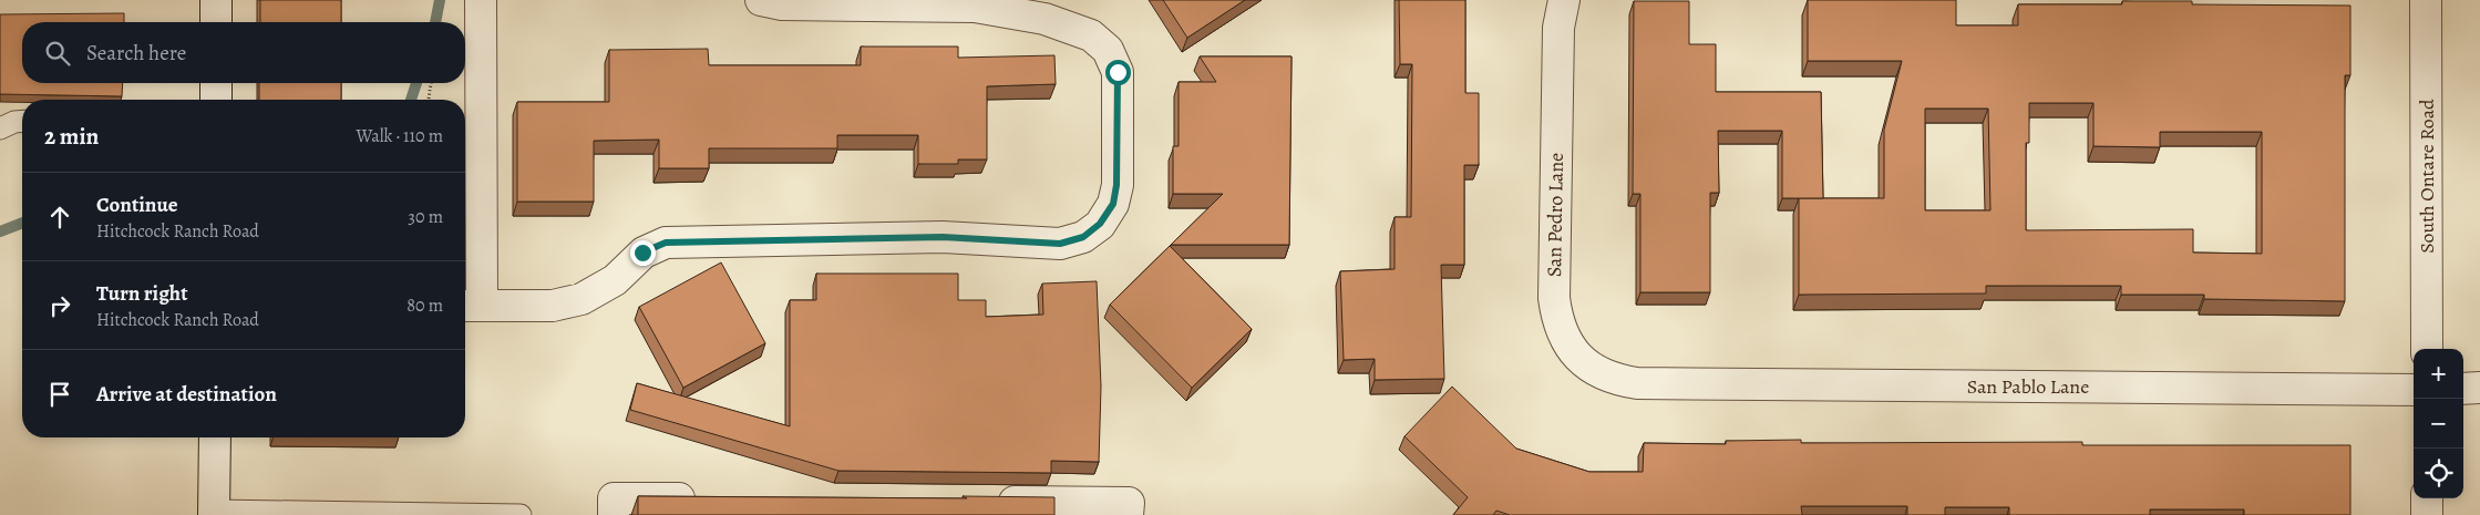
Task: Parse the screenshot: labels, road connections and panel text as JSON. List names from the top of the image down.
{
  "streets": {
    "street": ["South Ontare Road", "San Pedro Lane", "San Pablo Lane"]
  },
  "crossings": [
    ["San Pedro Lane", "San Pablo Lane"]
  ],
  "page": {
    "search": "Search here",
    "heading": ["2 min", "Walk · 110 m"],
    "list": [
      ["Continue", "Hitchcock Ranch Road", "30 m"],
      ["Turn right", "Hitchcock Ranch Road", "80 m"],
      "Arrive at destination"
    ],
    "map_buttons": ["+", "−"]
  }
}
